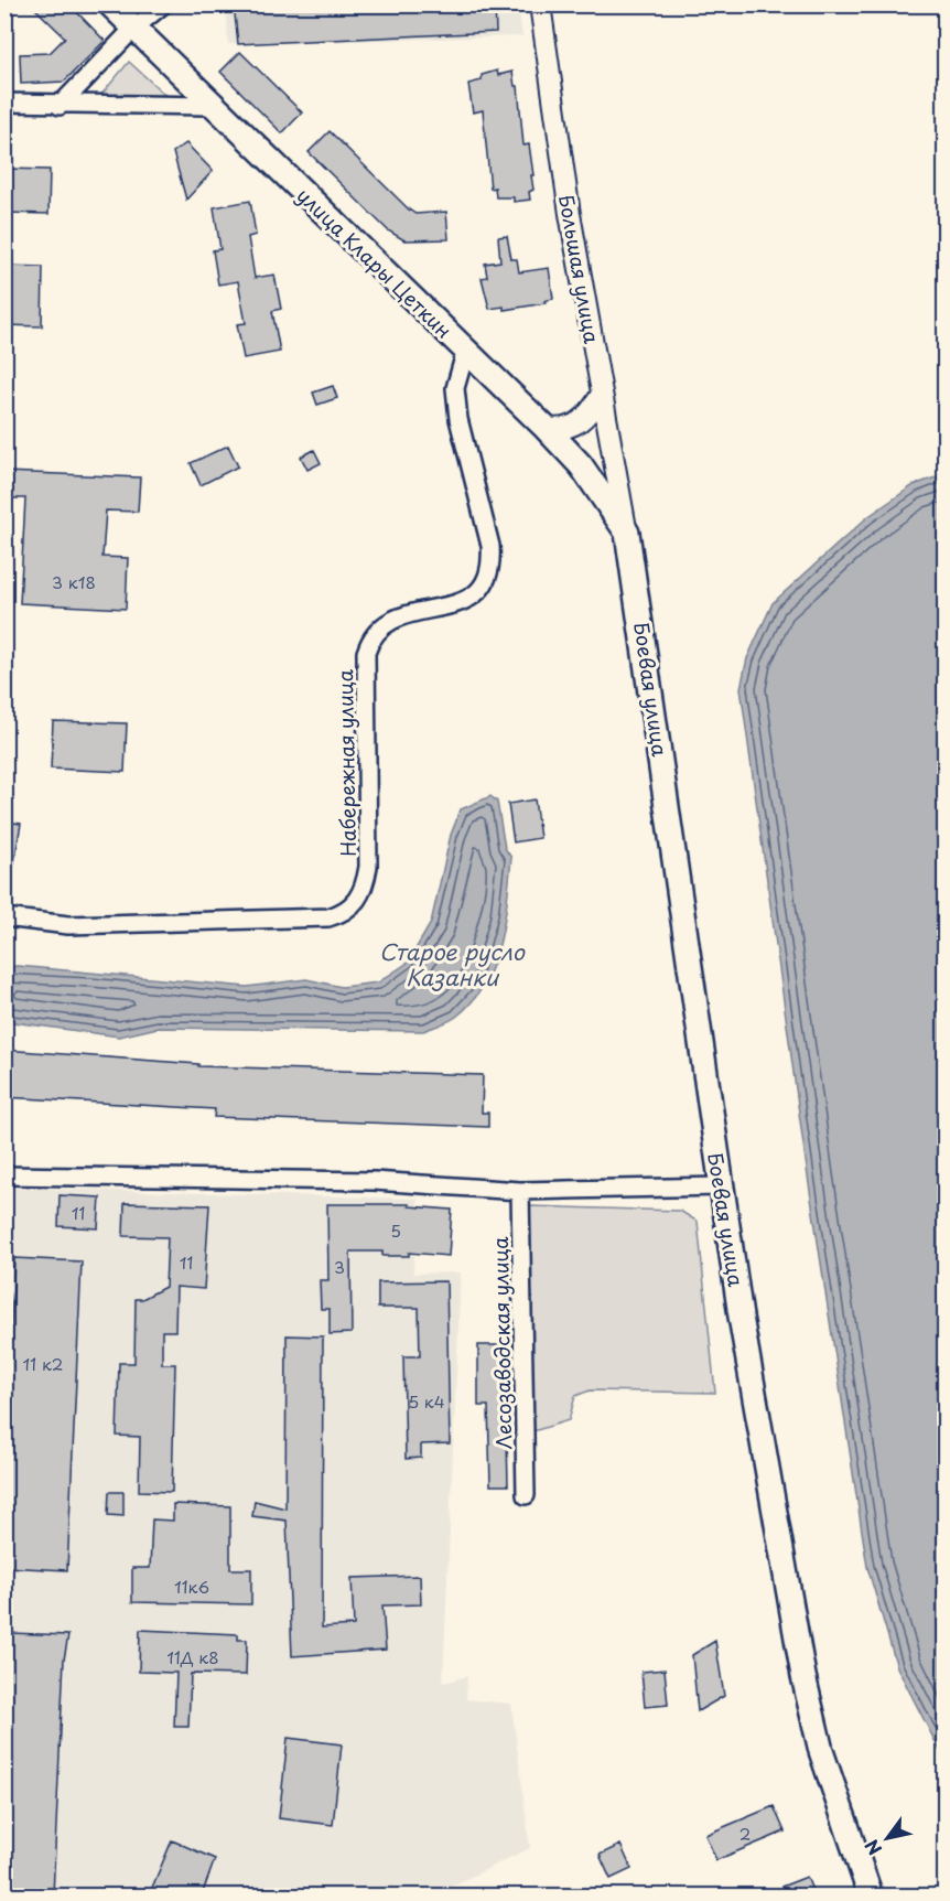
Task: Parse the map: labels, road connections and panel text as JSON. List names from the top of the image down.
{
  "streets": {
    "main road": ["улица Клары Цеткин", "Боевая улица"],
    "street": ["Большая улица", "Набережная улица", "Лесозаводская улица"]
  },
  "crossings": [
    ["улица Клары Цеткин", "Большая улица"],
    ["улица Клары Цеткин", "Боевая улица"],
    ["улица Клары Цеткин", "Набережная улица"],
    ["Большая улица", "Боевая улица"]
  ],
  "water": ["Старое русло Казанки"],
  "house_numbers": [
    "3 к18",
    "11",
    "5",
    "11",
    "3",
    "11 к2",
    "5 к4",
    "11к6",
    "11Д к8",
    "2"
  ],
  "north": "bottom left"
}
